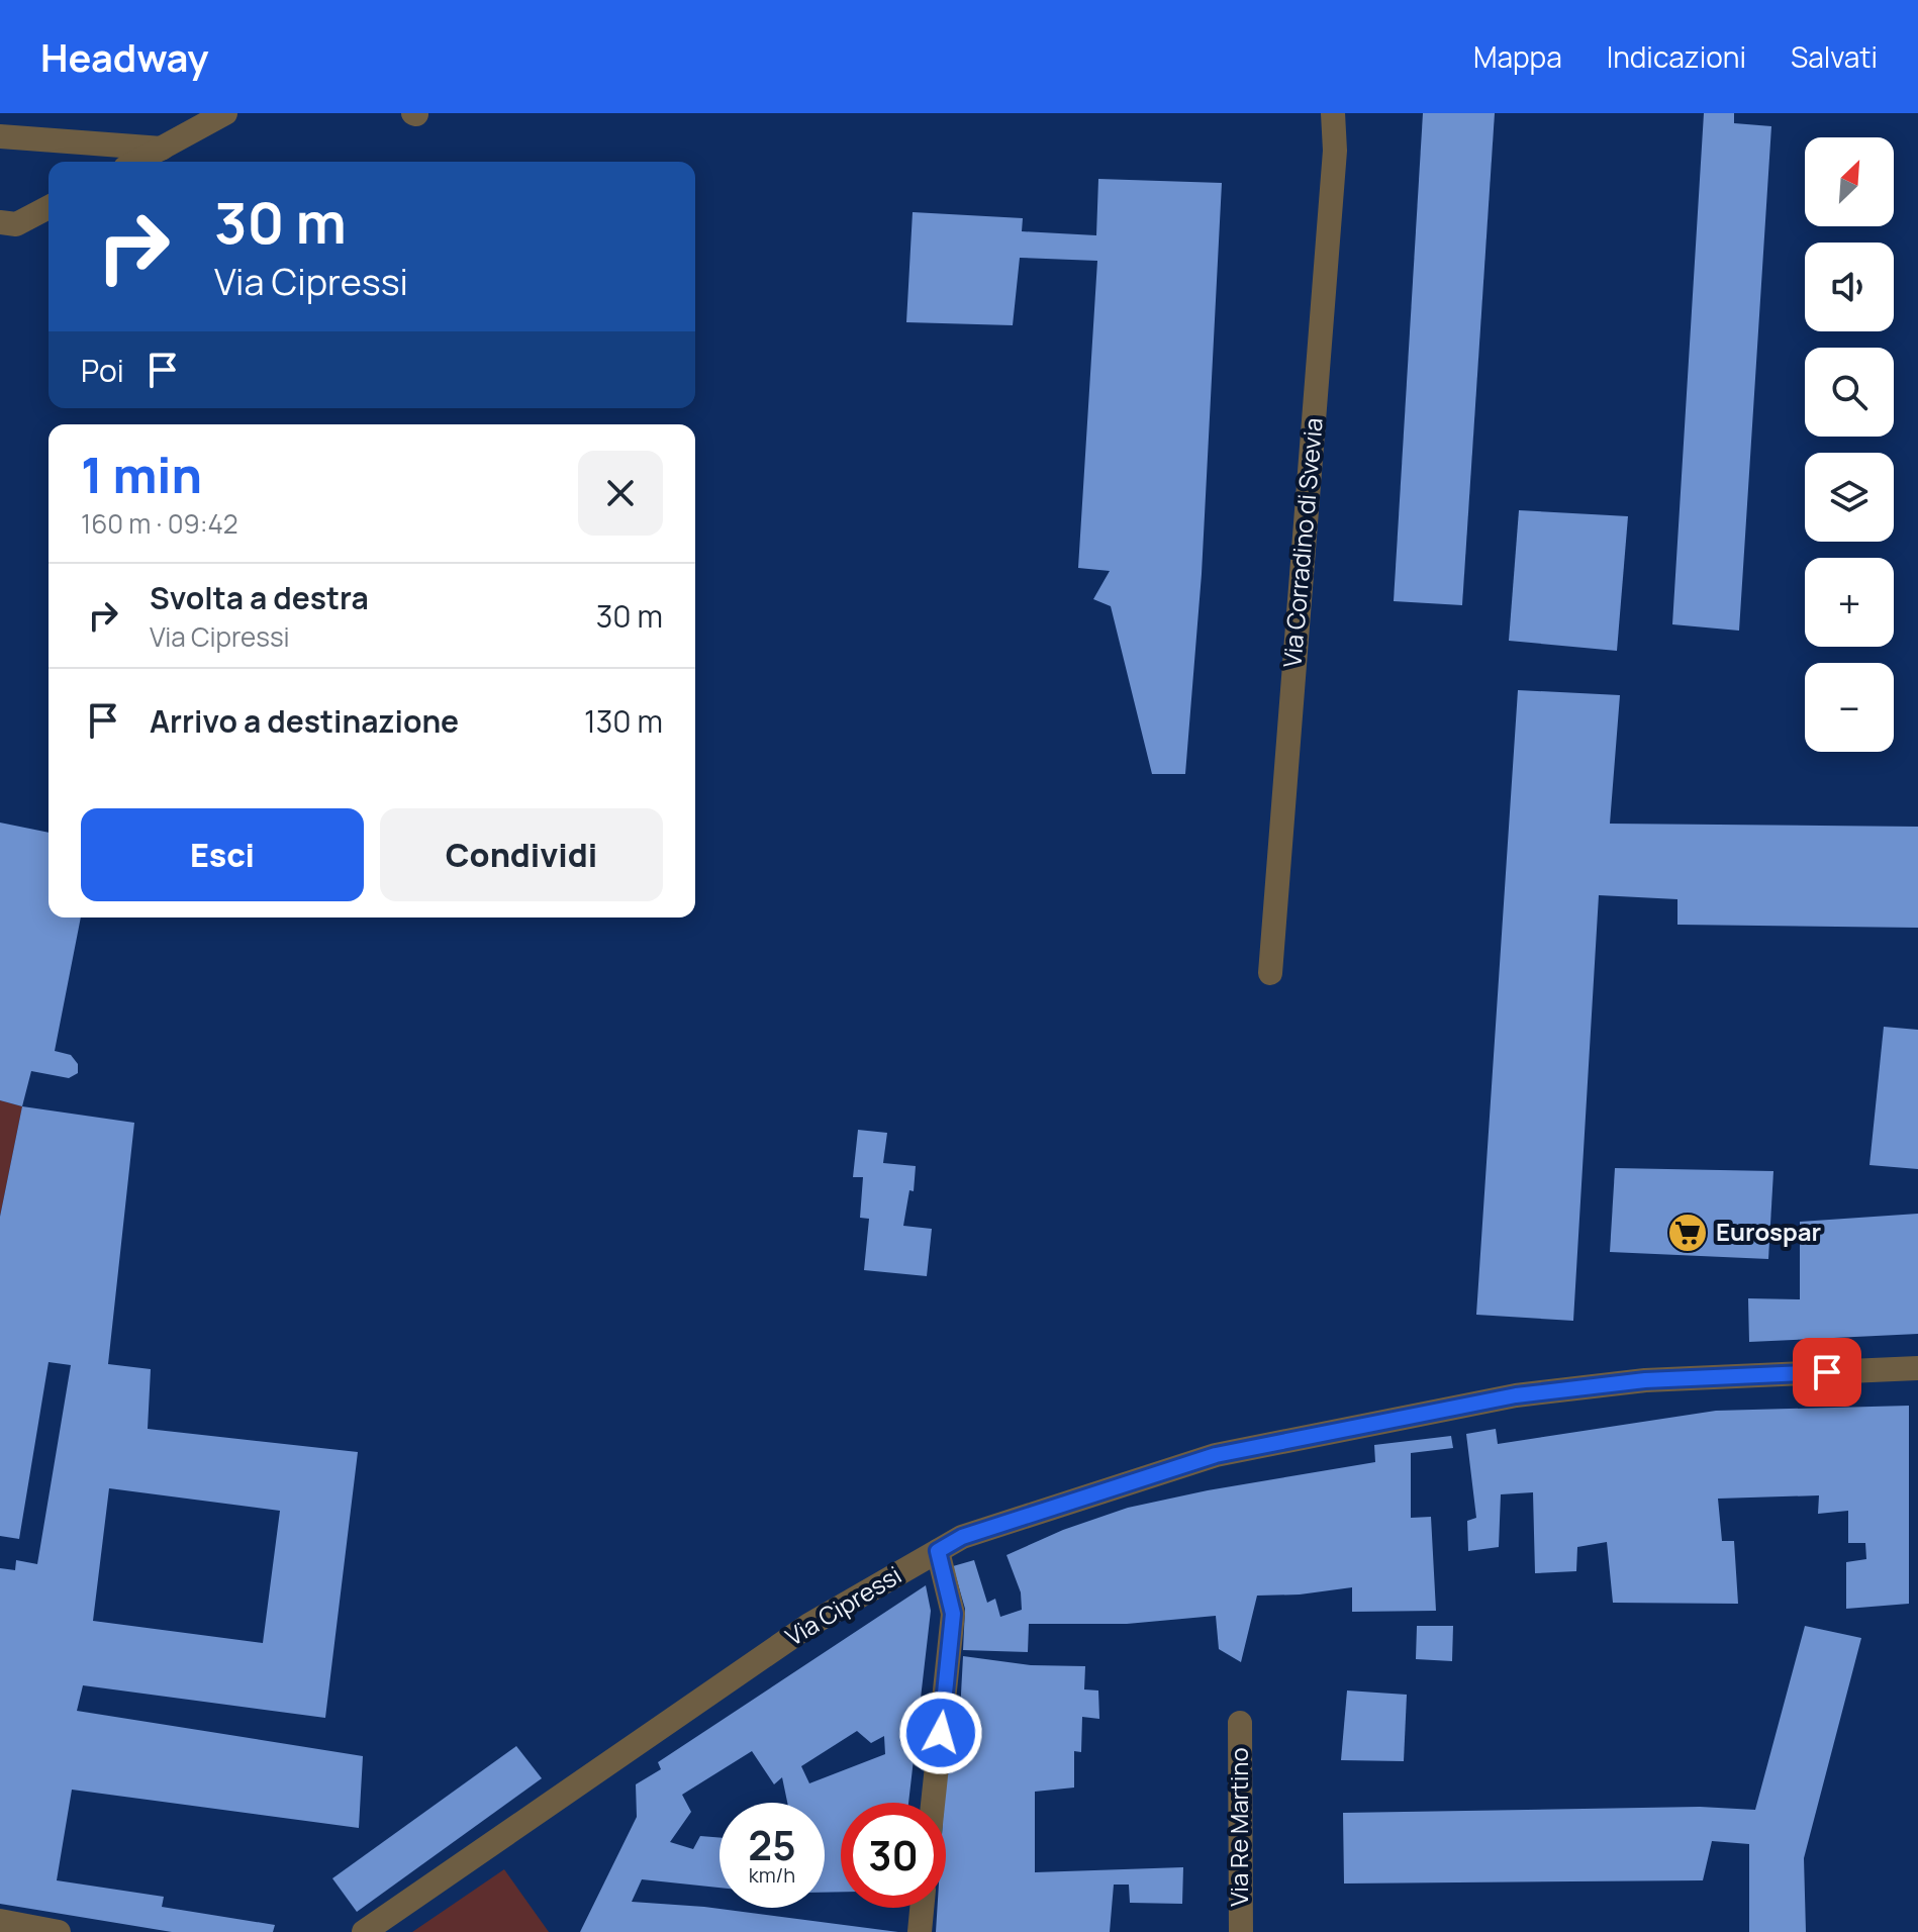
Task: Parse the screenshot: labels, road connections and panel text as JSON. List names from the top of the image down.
{
  "streets": {
    "street": ["Via Corradino di Svevia", "Via Cipressi", "Via Re Martino"]
  },
  "places": {
    "supermarket": ["Eurospar"]
  },
  "north": "top right",
  "page": {
    "header": "Headway",
    "nav": ["Mappa", "Indicazioni", "Salvati"],
    "map_buttons": ["+", "−"],
    "turn": ["30 m", "Via Cipressi"],
    "then": "Poi",
    "heading": ["1 min", "160 m · 09:42"],
    "list": [
      {
        "name": "Svolta a destra",
        "note": "Via Cipressi",
        "value": "30 m"
      },
      {
        "name": "Arrivo a destinazione",
        "value": "130 m"
      }
    ],
    "buttons": ["Esci", "Condividi"],
    "speed": "25 km/h",
    "limit": "30"
  }
}
